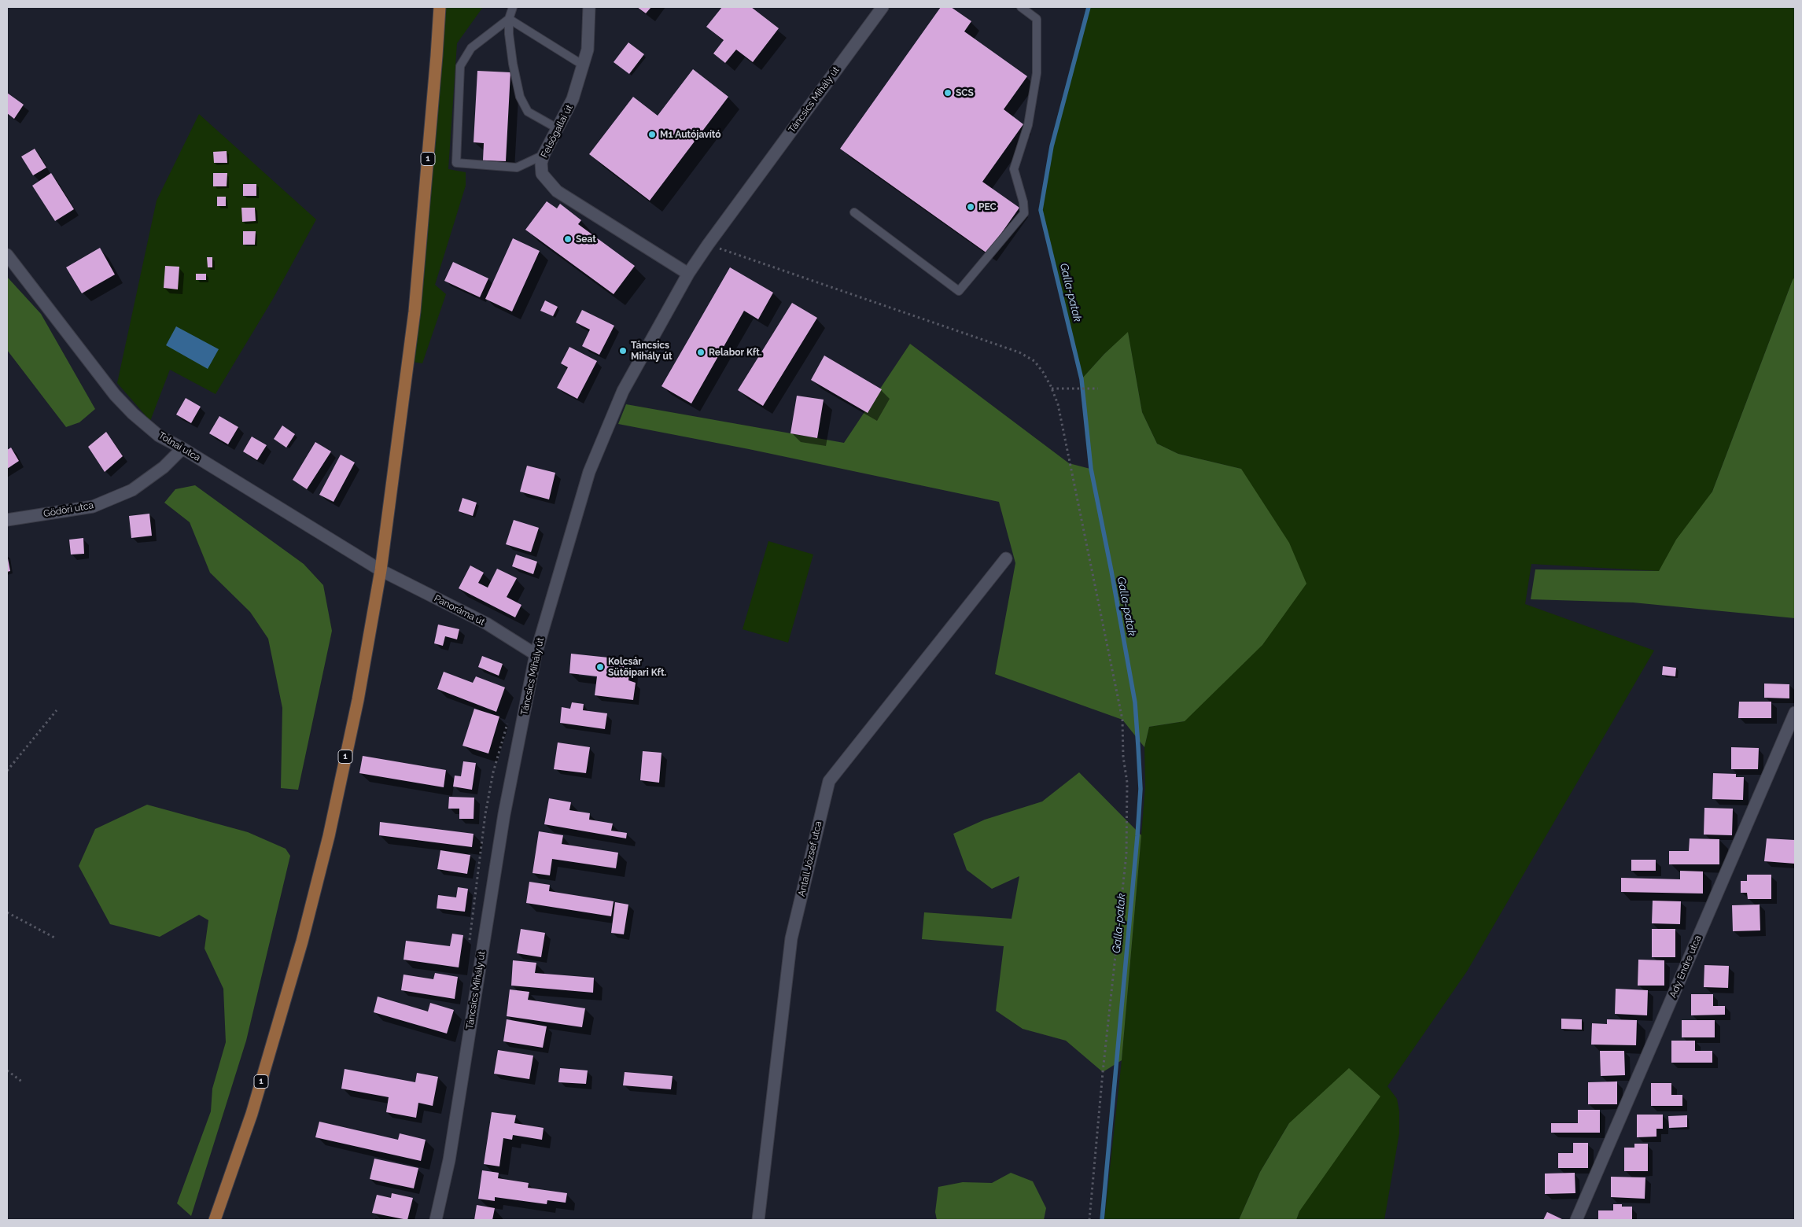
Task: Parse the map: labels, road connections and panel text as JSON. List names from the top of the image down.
{
  "streets": {
    "main road": ["1"],
    "street": [
      "Táncsics Mihály út",
      "Felsőgallai út",
      "Tolnai utca",
      "Gödöri utca",
      "Panoráma út",
      "Antall József utca",
      "Ady Endre utca"
    ]
  },
  "crossings": [
    ["Táncsics Mihály út", "Felsőgallai út"],
    ["Táncsics Mihály út", "Panoráma út"],
    ["1", "Tolnai utca"],
    ["1", "Panoráma út"],
    ["Tolnai utca", "Gödöri utca"],
    ["Tolnai utca", "Panoráma út"]
  ],
  "water": ["Galla-patak"],
  "places": [
    "SCS",
    "M1 Autójavító",
    "PEC",
    "Seat",
    "Táncsics Mihály út",
    "Relabor Kft.",
    "Kolcsár Sütőipari Kft."
  ]
}
